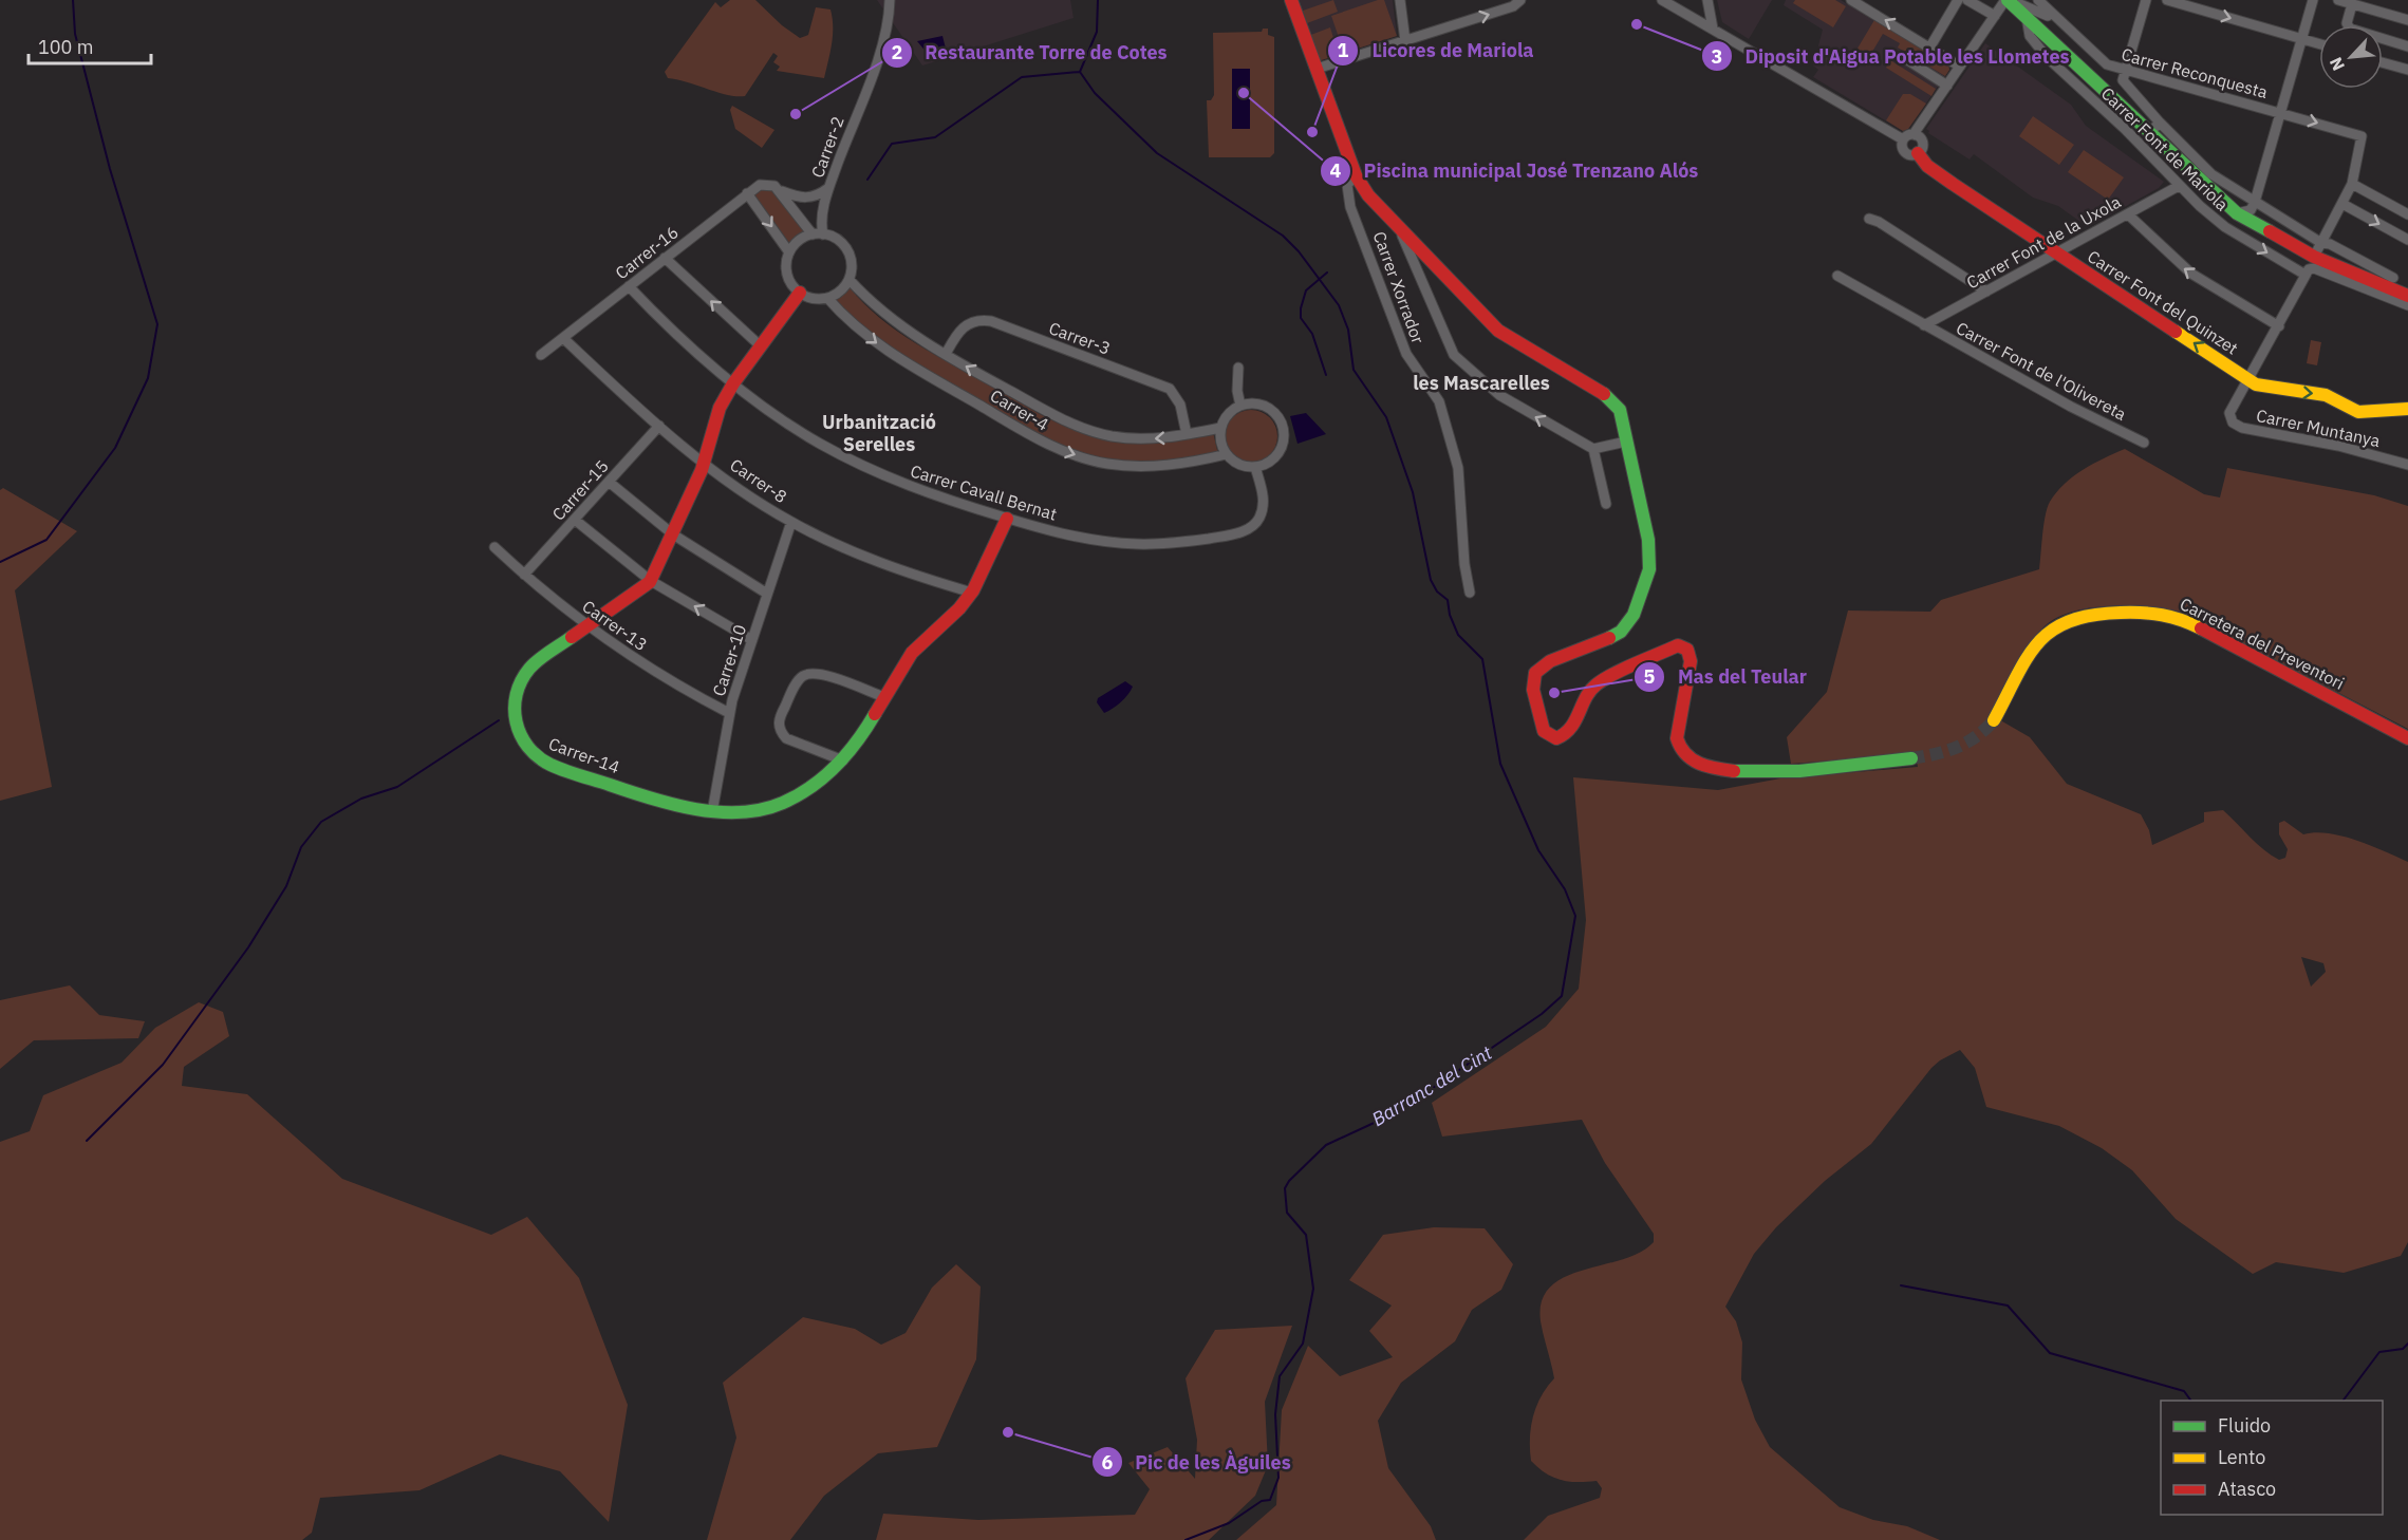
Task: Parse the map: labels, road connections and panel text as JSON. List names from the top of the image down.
{
  "streets": {
    "street": [
      "Carrer Reconquesta",
      "Carrer-2",
      "Carrer Font de Mariola",
      "Carrer Font de la Uxola",
      "Carrer-16",
      "Carrer Xorrador",
      "Carrer Font del Quinzet",
      "Carrer-3",
      "Carrer Font de l'Olivereta",
      "Carrer-4",
      "Carrer Muntanya",
      "Carrer-8",
      "Carrer-15",
      "Carrer Cavall Bernat",
      "Carrer-13",
      "Carretera del Preventori",
      "Carrer-10",
      "Carrer-14"
    ]
  },
  "crossings": [
    ["Carrer-2", "Carrer-4"],
    ["Carrer-2", "Carrer-14"],
    ["Carrer Font de Mariola", "Carrer Font de la Uxola"],
    ["Carrer Font de la Uxola", "Carrer Font del Quinzet"],
    ["Carrer Font de la Uxola", "Carrer Font de l'Olivereta"],
    ["Carrer-16", "Carrer-8"],
    ["Carrer-16", "Carrer Cavall Bernat"],
    ["Carrer Font del Quinzet", "Carrer Muntanya"],
    ["Carrer-3", "Carrer-4"],
    ["Carrer-4", "Carrer Cavall Bernat"],
    ["Carrer-4", "Carrer-14"],
    ["Carrer-8", "Carrer-15"],
    ["Carrer-8", "Carrer-10"],
    ["Carrer-8", "Carrer-14"],
    ["Carrer-15", "Carrer-13"],
    ["Carrer Cavall Bernat", "Carrer-14"],
    ["Carrer-13", "Carrer-10"],
    ["Carrer-13", "Carrer-14"],
    ["Carrer-10", "Carrer-14"]
  ],
  "districts": ["les Mascarelles", "Urbanització Serelles"],
  "water": ["Barranc del Cint"],
  "places": [
    "Diposit d'Aigua Potable les Llometes",
    "Piscina municipal José Trenzano Alós",
    "Restaurante Torre de Cotes",
    "Licores de Mariola",
    "Mas del Teular",
    "Pic de les Àguiles"
  ],
  "legend": ["Fluido", "Lento", "Atasco"],
  "scale_bar": "100 m",
  "north": "bottom left"
}
